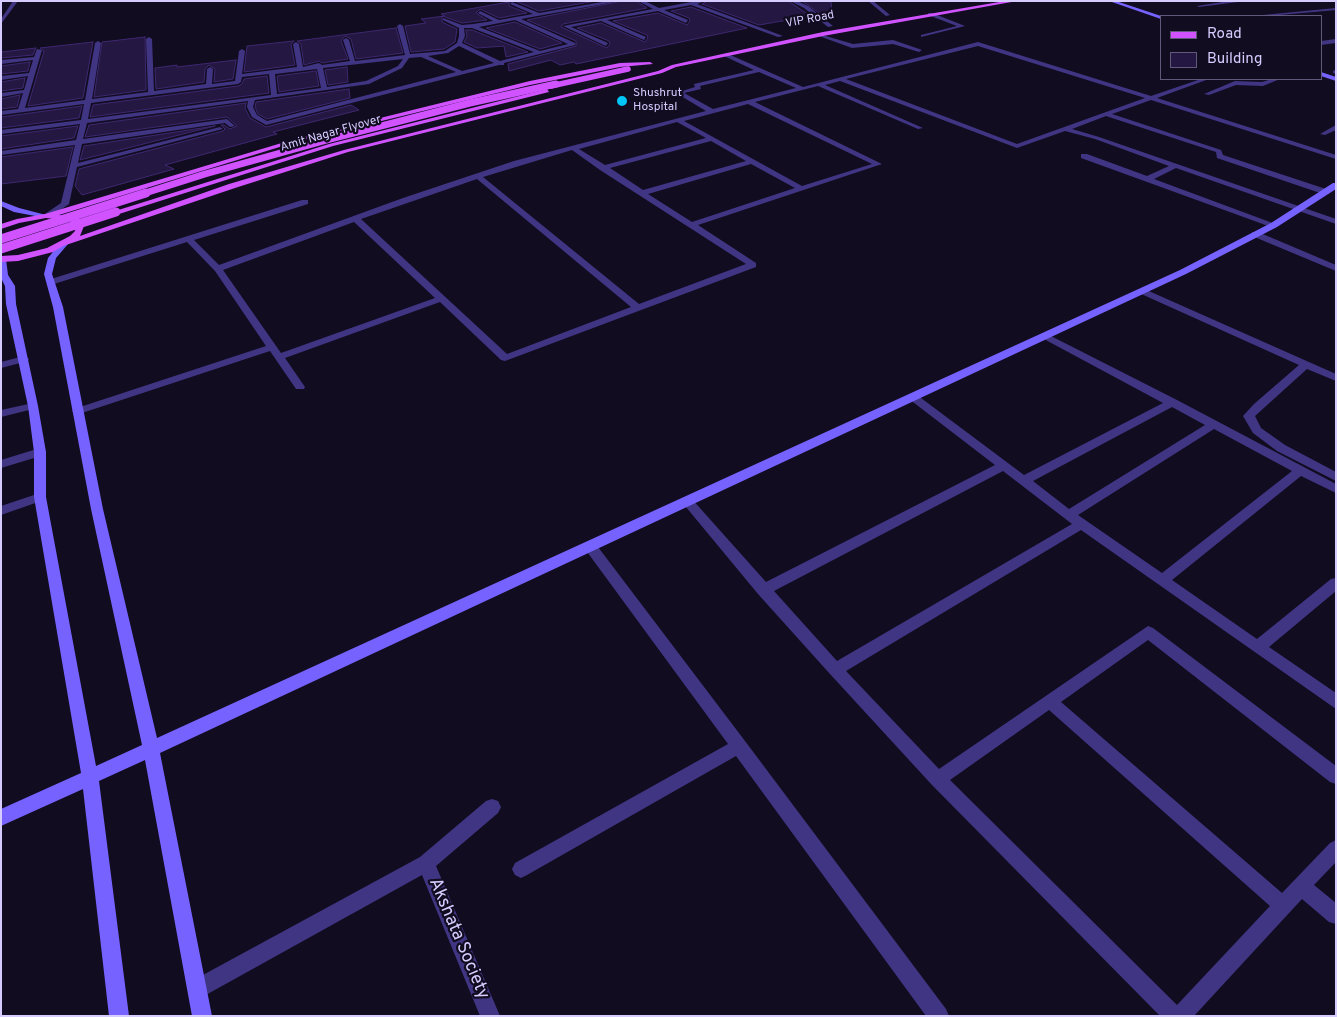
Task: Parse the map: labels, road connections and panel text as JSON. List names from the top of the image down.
{
  "streets": {
    "main road": ["VIP Road", "Amit Nagar Flyover"],
    "street": ["Akshata Society"]
  },
  "crossings": [
    ["VIP Road", "Amit Nagar Flyover"]
  ],
  "places": ["Shushrut Hospital"],
  "legend": ["Road", "Building"]
}
